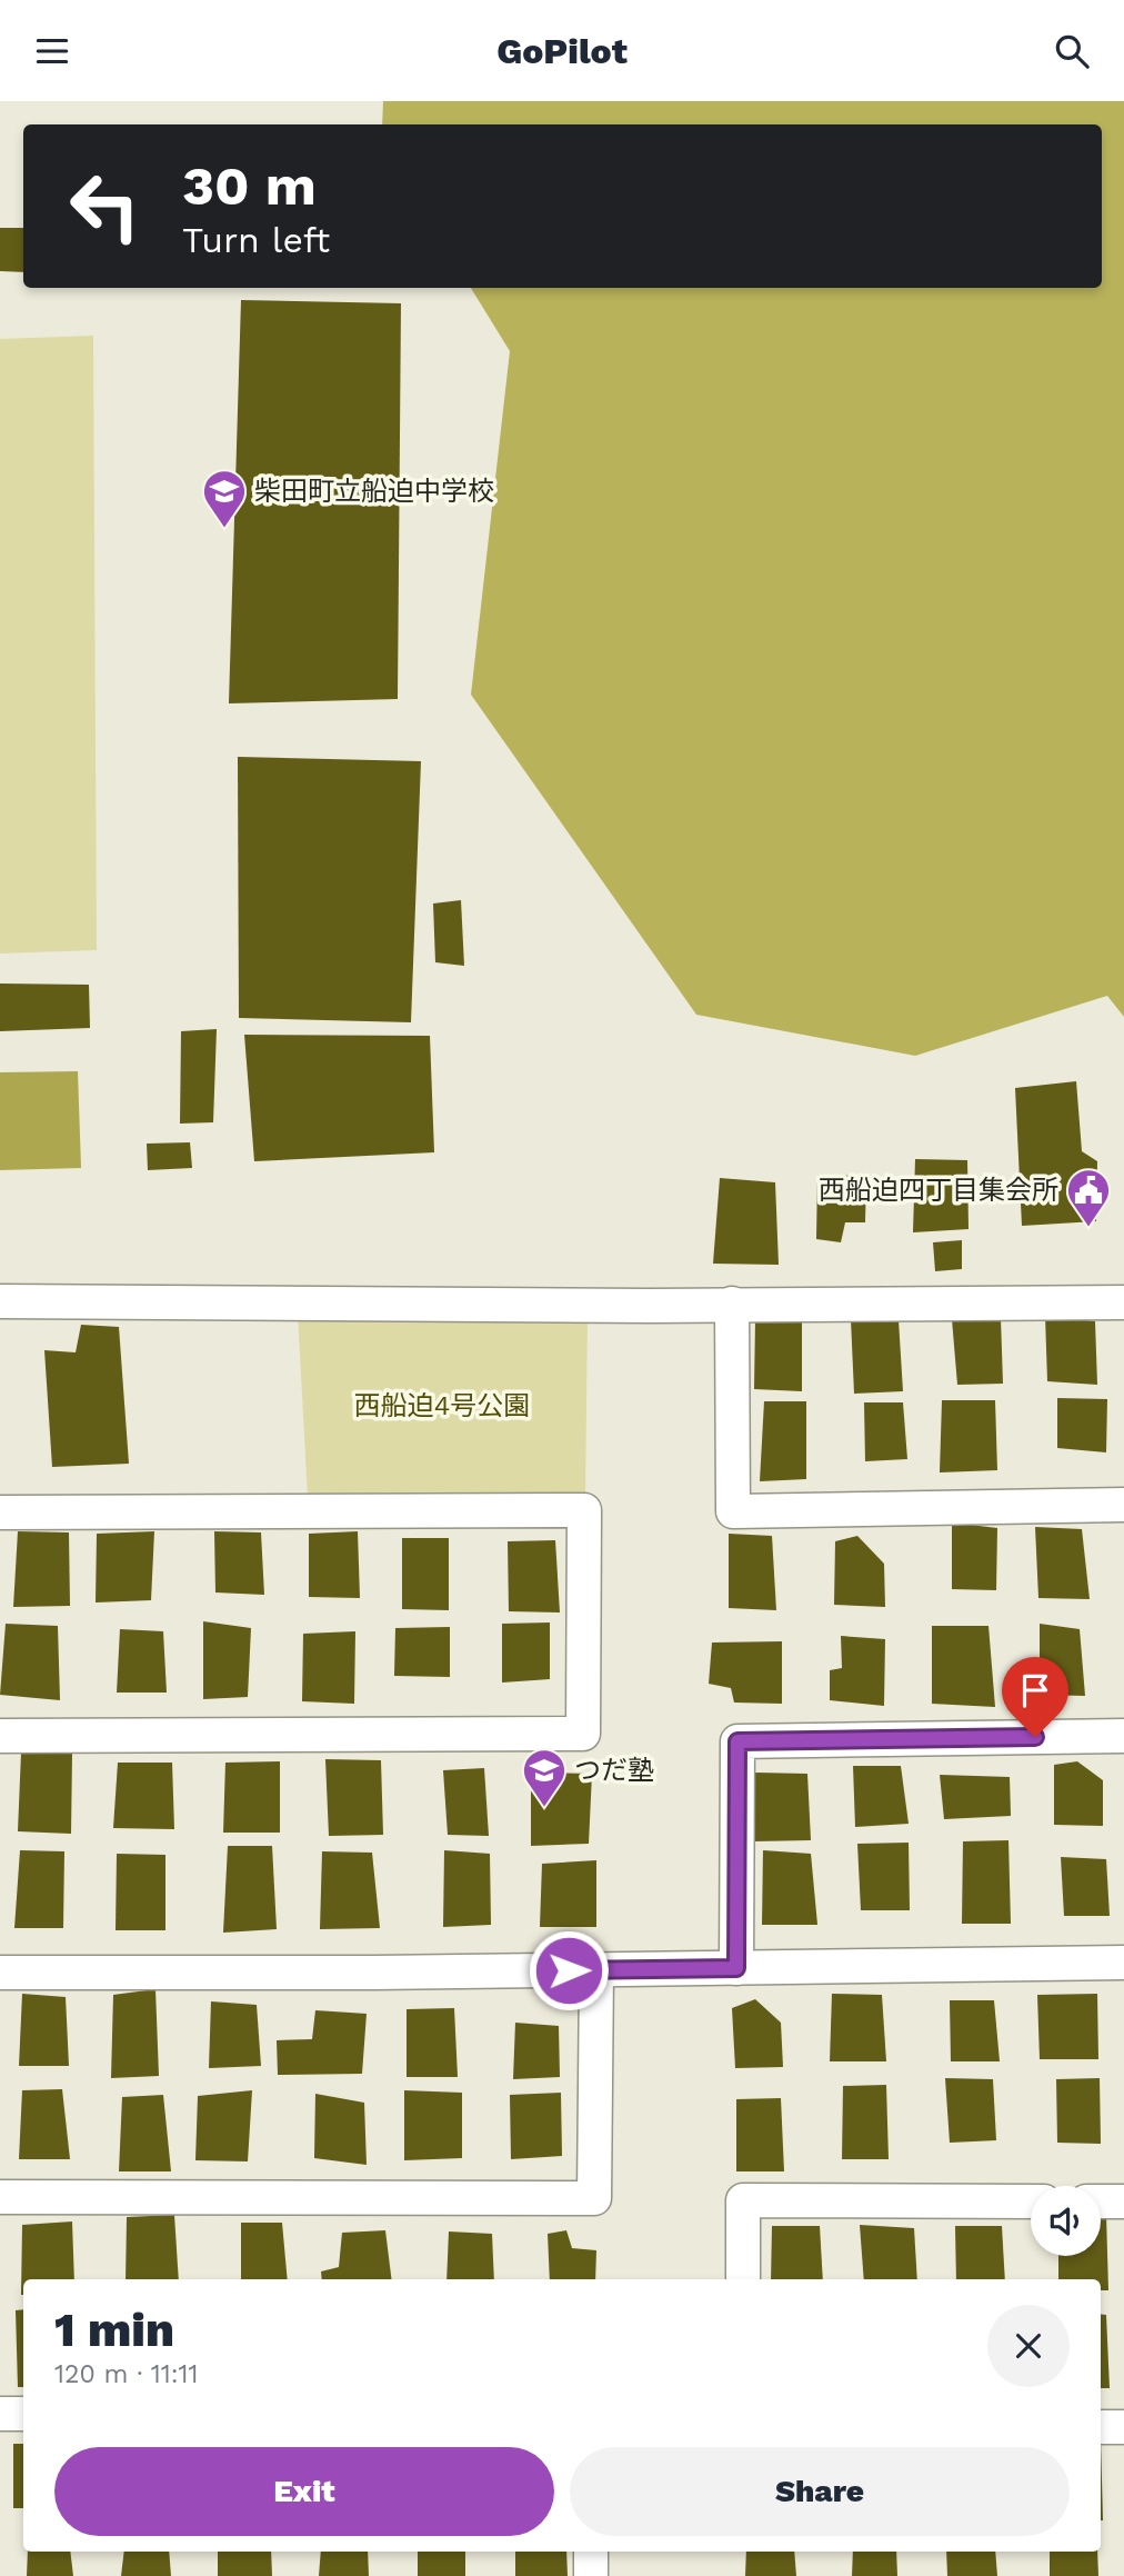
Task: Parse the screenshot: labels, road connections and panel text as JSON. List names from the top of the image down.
{
  "parks": ["西船迫4号公園"],
  "places": {
    "school or university": ["柴田町立船迫中学校", "つだ塾"],
    "public building": ["西船迫四丁目集会所"]
  },
  "page": {
    "header": "GoPilot",
    "turn": ["30 m", "Turn left"],
    "heading": ["1 min", "120 m · 11:11"],
    "buttons": ["Exit", "Share"]
  }
}
